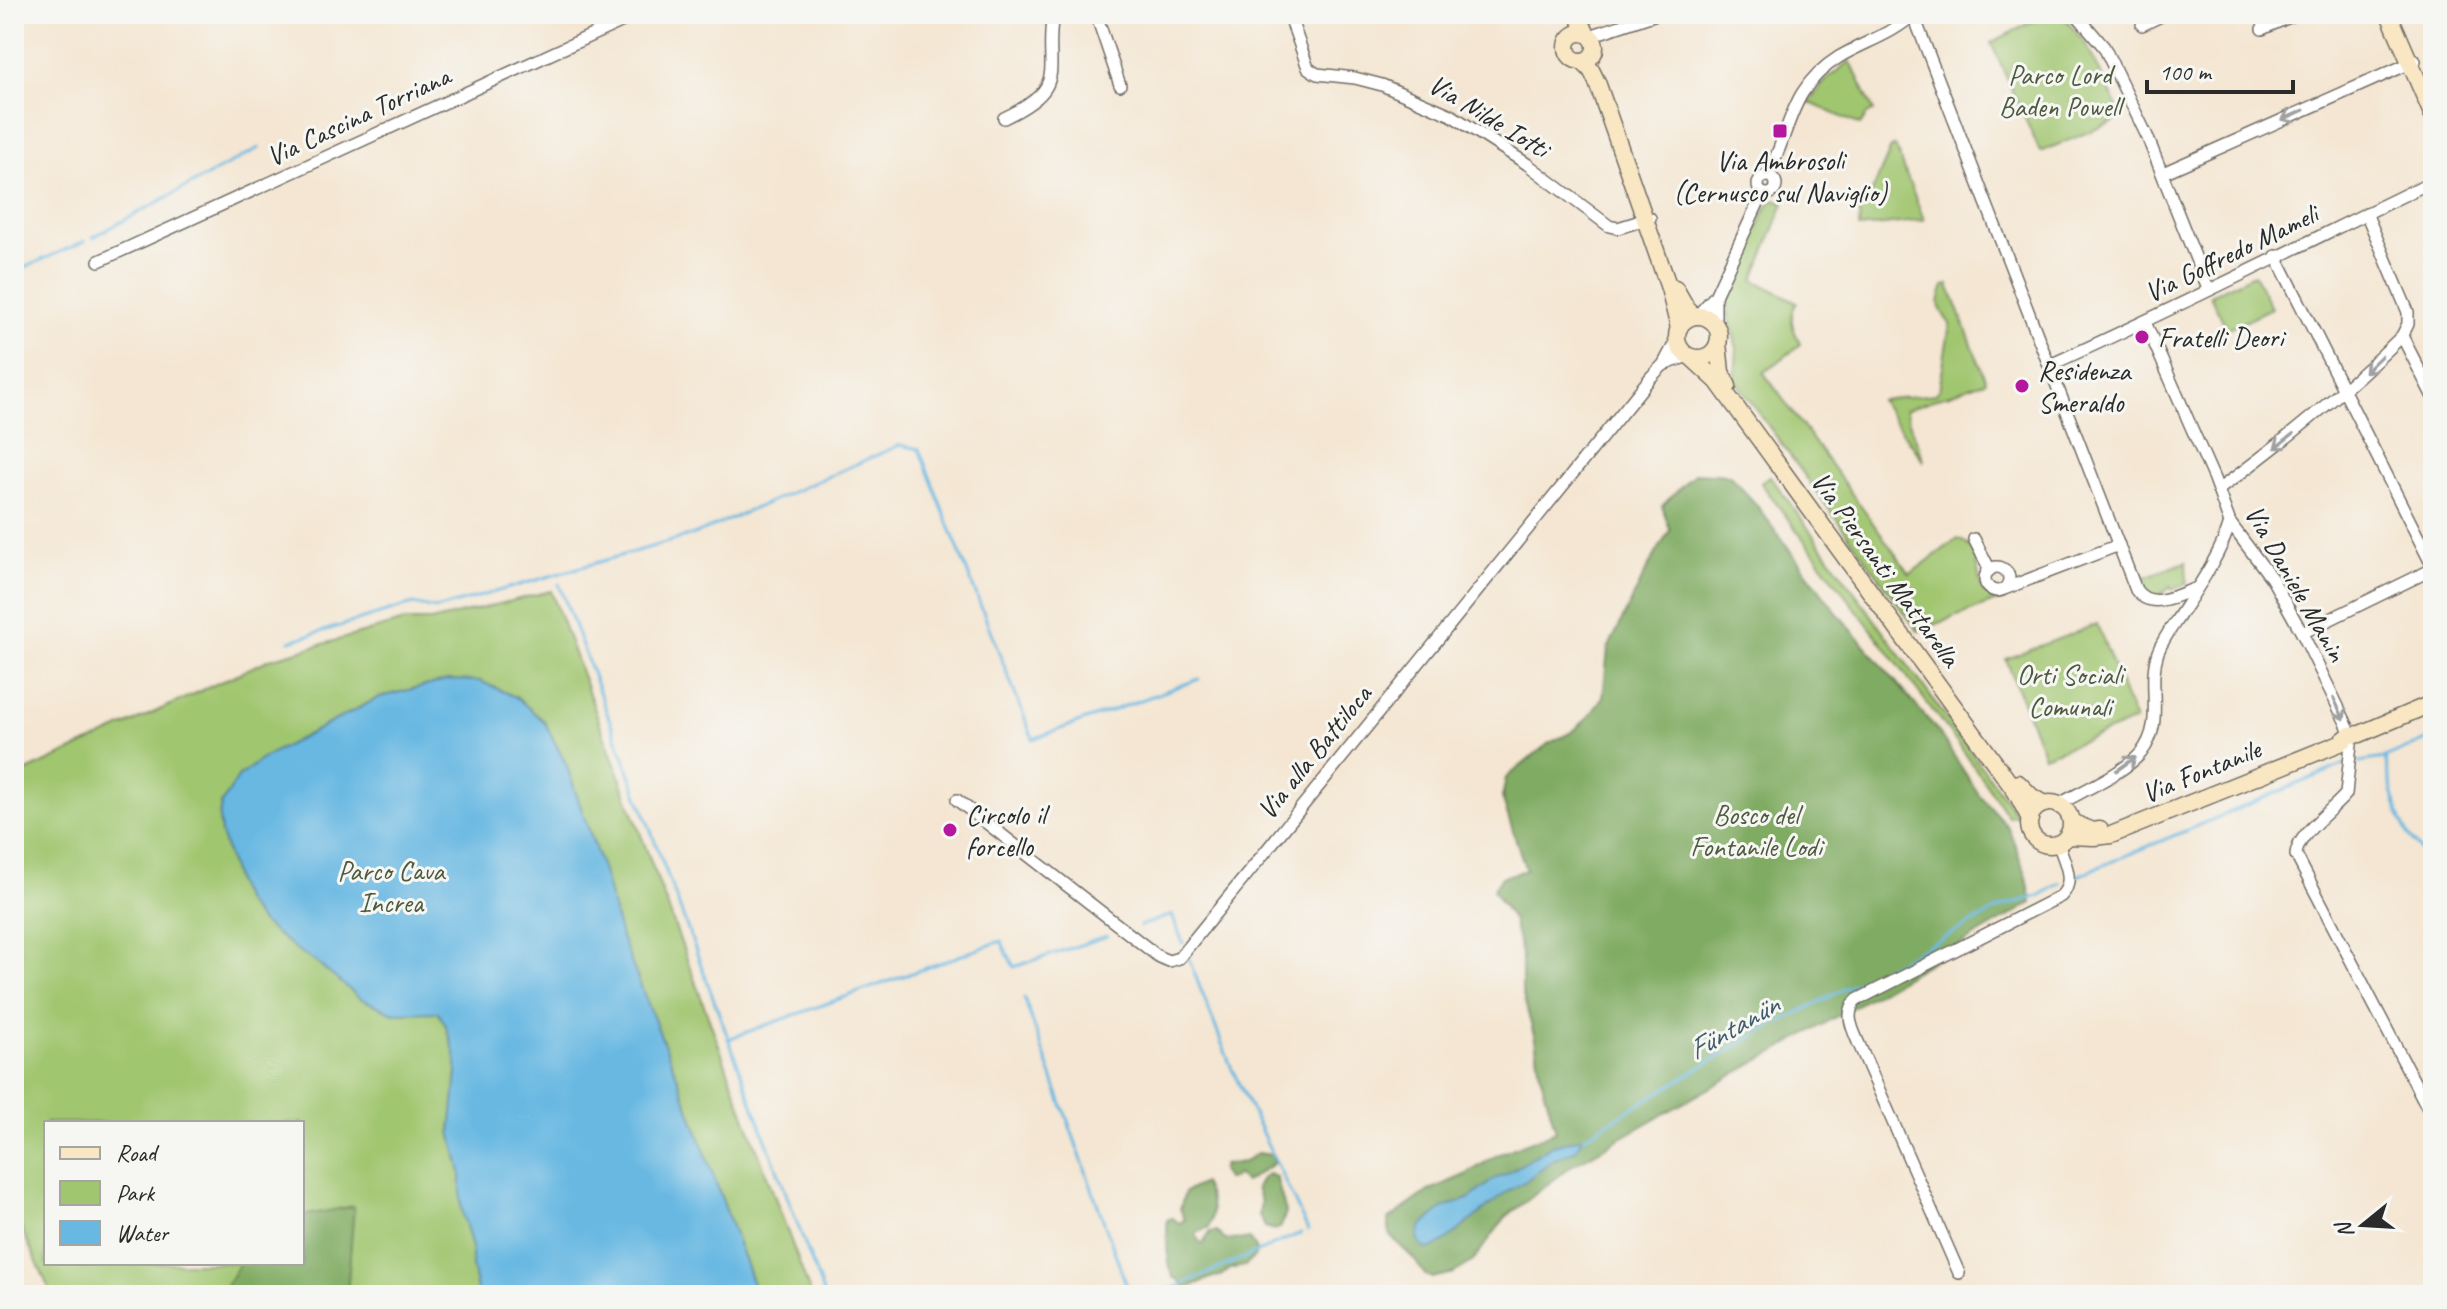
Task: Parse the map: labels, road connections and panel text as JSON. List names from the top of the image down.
{
  "streets": {
    "street": [
      "Via Cascina Torriana",
      "Via Nilde Iotti",
      "Via Goffredo Mameli",
      "Via Piersanti Mattarella",
      "Via Daniele Manin",
      "Via alla Battiloca",
      "Via Fontanile"
    ]
  },
  "crossings": [
    ["Via Goffredo Mameli", "Via Daniele Manin"],
    ["Via Piersanti Mattarella", "Via alla Battiloca"],
    ["Via Piersanti Mattarella", "Via Fontanile"],
    ["Via Daniele Manin", "Via Fontanile"]
  ],
  "water": ["Füntanün"],
  "parks": [
    "Parco Lord Baden Powell",
    "Orti Sociali Comunali",
    "Bosco del Fontanile Lodi",
    "Parco Cava Increa"
  ],
  "places": {
    "transit": ["Via Ambrosoli (Cernusco sul Naviglio)"],
    "other": ["Fratelli Deori", "Residenza Smeraldo", "Circolo il forcello"]
  },
  "legend": ["Road", "Park", "Water"],
  "scale_bar": "100 m",
  "north": "left"
}
